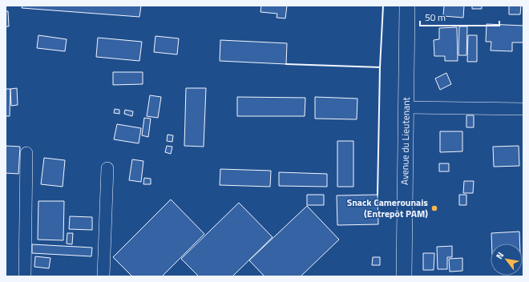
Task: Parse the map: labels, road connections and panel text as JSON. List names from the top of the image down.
{
  "streets": {
    "main road": ["Avenue du Lieutenant"]
  },
  "places": ["Snack Camerounais (Entrepôt PAM)"],
  "scale_bar": "50 m",
  "north": "top left"
}
